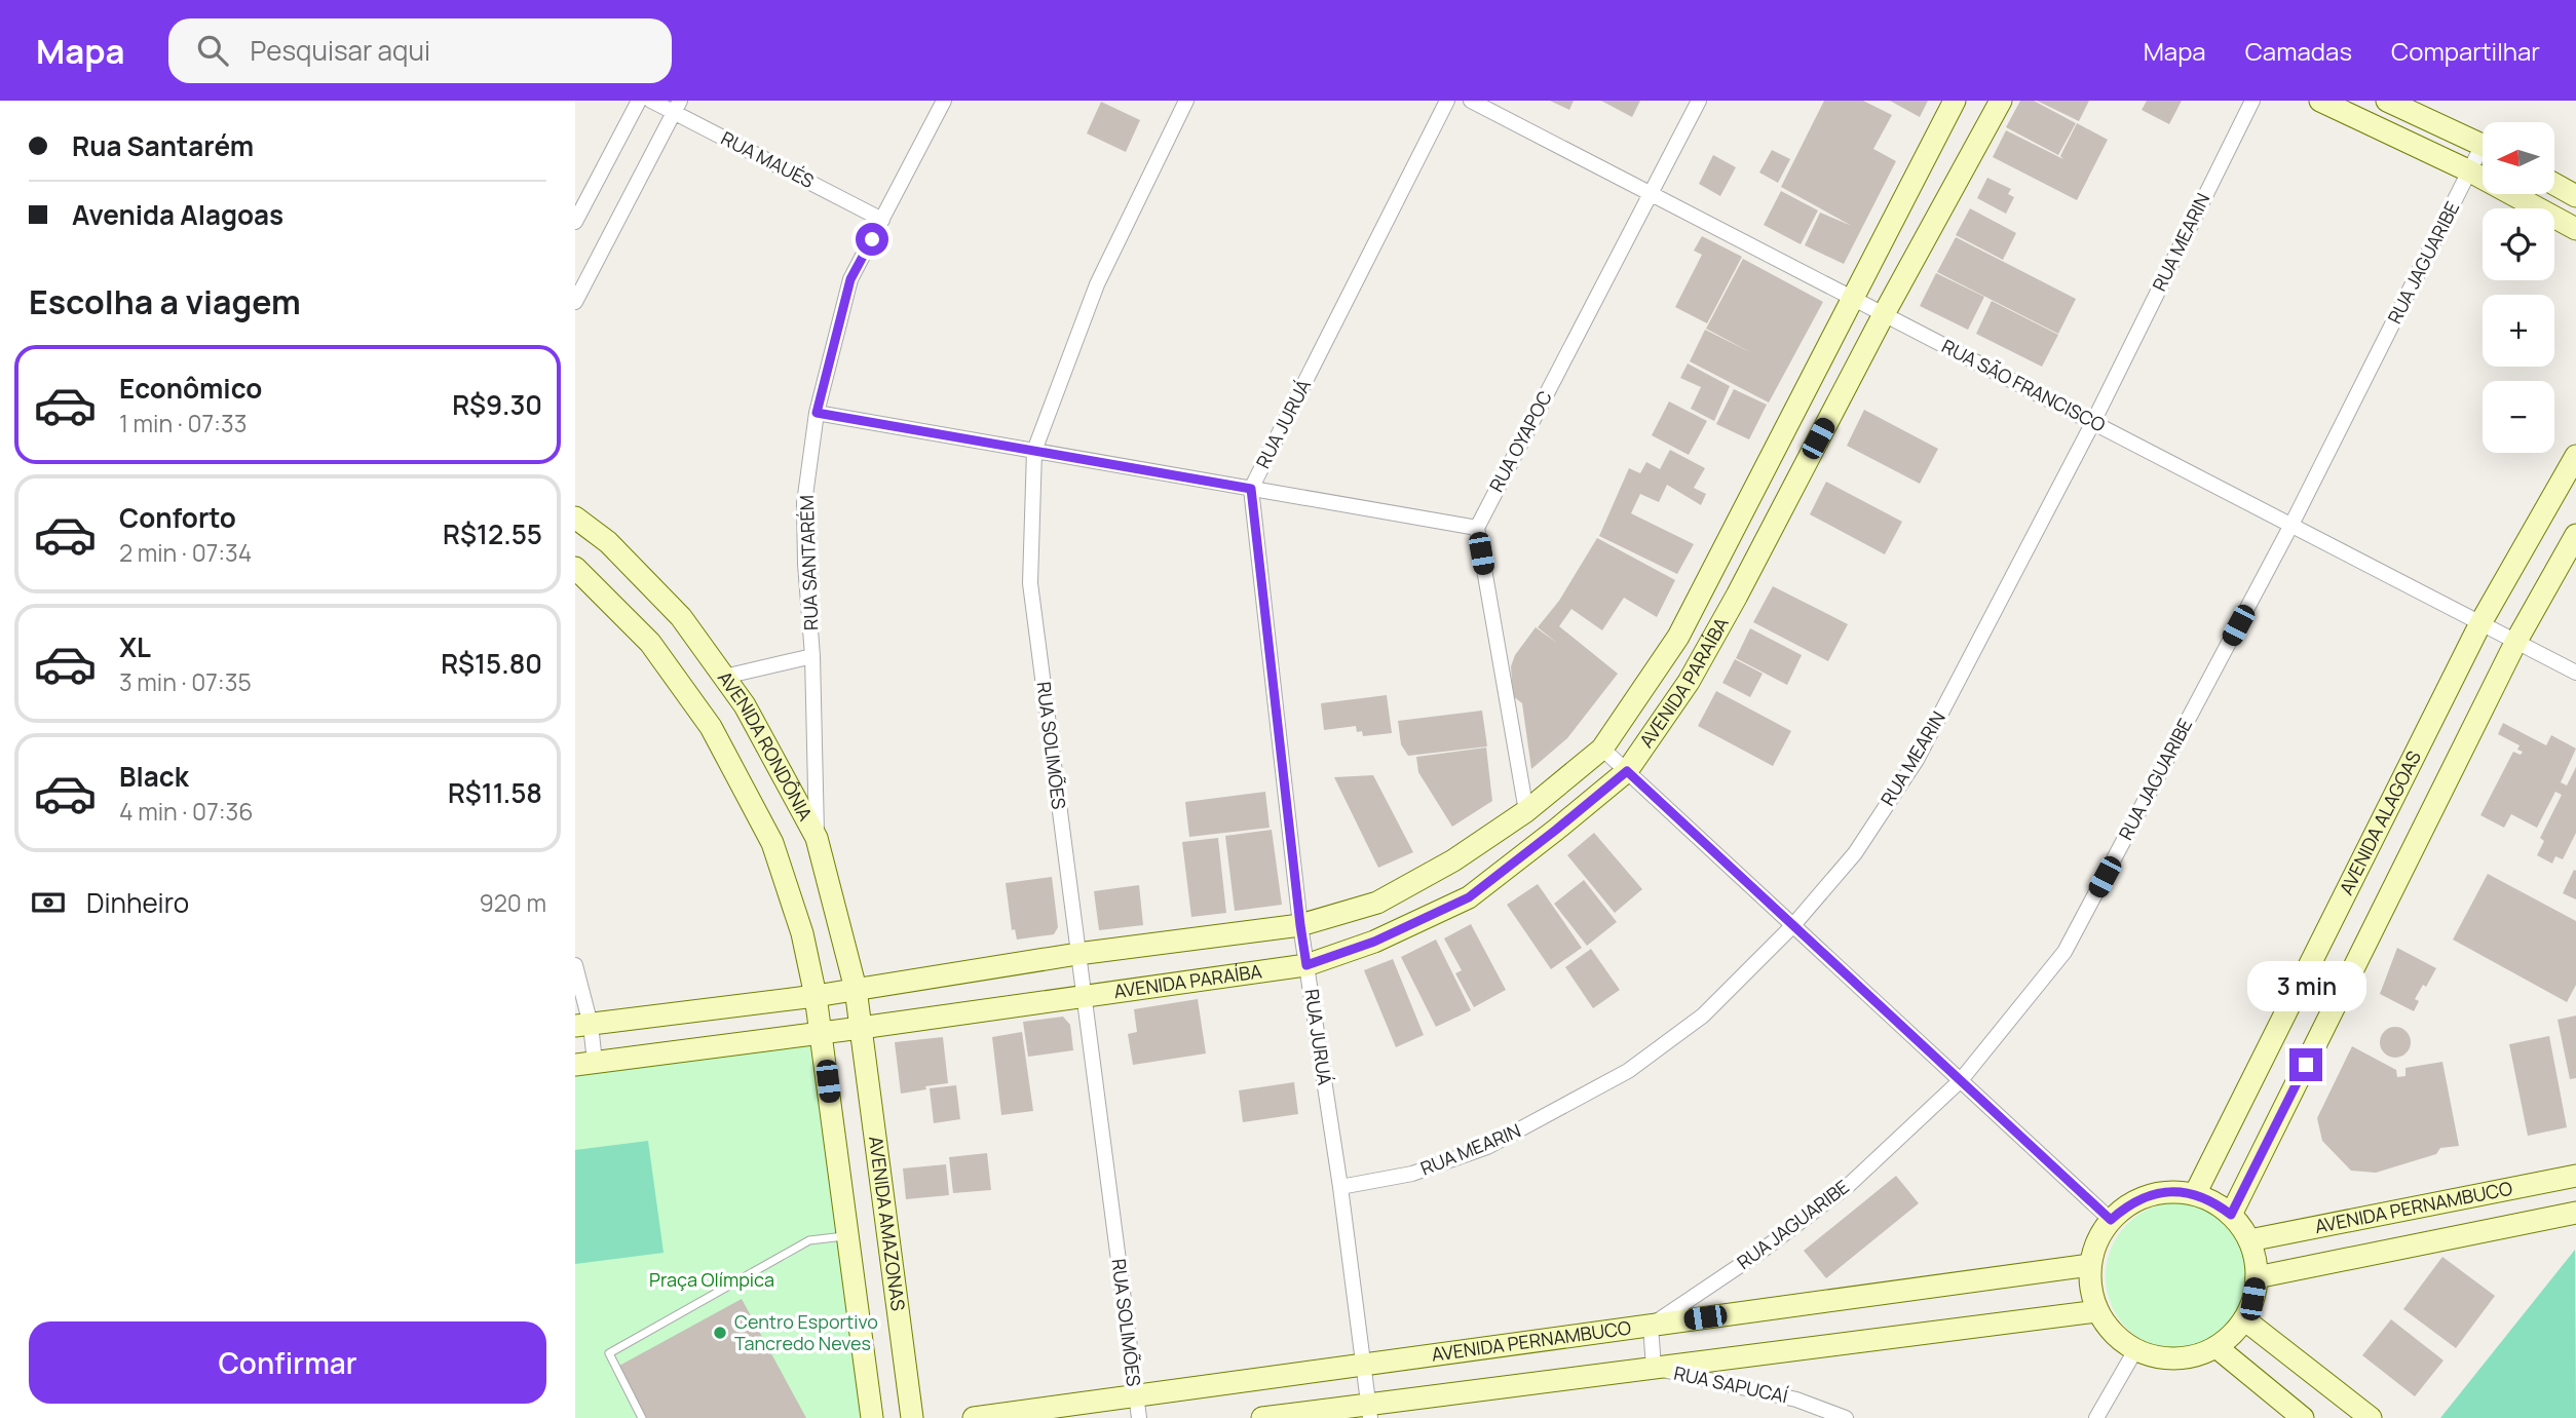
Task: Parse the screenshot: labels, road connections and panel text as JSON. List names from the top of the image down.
{
  "streets": {
    "street": [
      "RUA MAUÉS",
      "RUA MEARIN",
      "RUA JAGUARIBE",
      "RUA SÃO FRANCISCO",
      "RUA JURUÁ",
      "RUA OYAPOC",
      "RUA SANTARÉM",
      "AVENIDA PARAÍBA",
      "RUA SOLIMÕES",
      "AVENIDA RONDÔNIA",
      "AVENIDA ALAGOAS",
      "AVENIDA PERNAMBUCO",
      "AVENIDA AMAZONAS",
      "RUA SAPUCAÍ"
    ]
  },
  "crossings": [
    ["RUA MAUÉS", "RUA SANTARÉM"],
    ["RUA MEARIN", "RUA SÃO FRANCISCO"],
    ["RUA MEARIN", "RUA JURUÁ"],
    ["RUA JAGUARIBE", "RUA SÃO FRANCISCO"],
    ["RUA JAGUARIBE", "AVENIDA PERNAMBUCO"],
    ["RUA JAGUARIBE", "RUA SAPUCAÍ"],
    ["RUA SÃO FRANCISCO", "RUA OYAPOC"],
    ["RUA SÃO FRANCISCO", "AVENIDA PARAÍBA"],
    ["RUA SÃO FRANCISCO", "AVENIDA ALAGOAS"],
    ["RUA JURUÁ", "AVENIDA PARAÍBA"],
    ["RUA JURUÁ", "AVENIDA PERNAMBUCO"],
    ["RUA SANTARÉM", "AVENIDA RONDÔNIA"],
    ["AVENIDA PARAÍBA", "RUA SOLIMÕES"],
    ["AVENIDA PARAÍBA", "AVENIDA RONDÔNIA"],
    ["AVENIDA PARAÍBA", "AVENIDA AMAZONAS"],
    ["RUA SOLIMÕES", "AVENIDA PERNAMBUCO"],
    ["AVENIDA RONDÔNIA", "AVENIDA AMAZONAS"],
    ["AVENIDA ALAGOAS", "AVENIDA PERNAMBUCO"],
    ["AVENIDA PERNAMBUCO", "RUA SAPUCAÍ"]
  ],
  "parks": ["Praça Olímpica"],
  "places": ["Centro Esportivo Tancredo Neves"],
  "north": "left",
  "page": {
    "header": "Mapa",
    "search": "Pesquisar aqui",
    "nav": ["Mapa", "Camadas", "Compartilhar"],
    "banner": ["Rua Santarém", "Avenida Alagoas"],
    "map_buttons": ["+", "−"],
    "heading": "Escolha a viagem",
    "list": [
      {
        "name": "Econômico",
        "note": "1 min · 07:33",
        "value": "R$9.30"
      },
      {
        "name": "Conforto",
        "note": "2 min · 07:34",
        "value": "R$12.55"
      },
      {
        "name": "XL",
        "note": "3 min · 07:35",
        "value": "R$15.80"
      },
      {
        "name": "Black",
        "note": "4 min · 07:36",
        "value": "R$11.58"
      }
    ],
    "pay": ["Dinheiro", "920 m"],
    "bubble": "3 min",
    "buttons": "Confirmar"
  }
}
